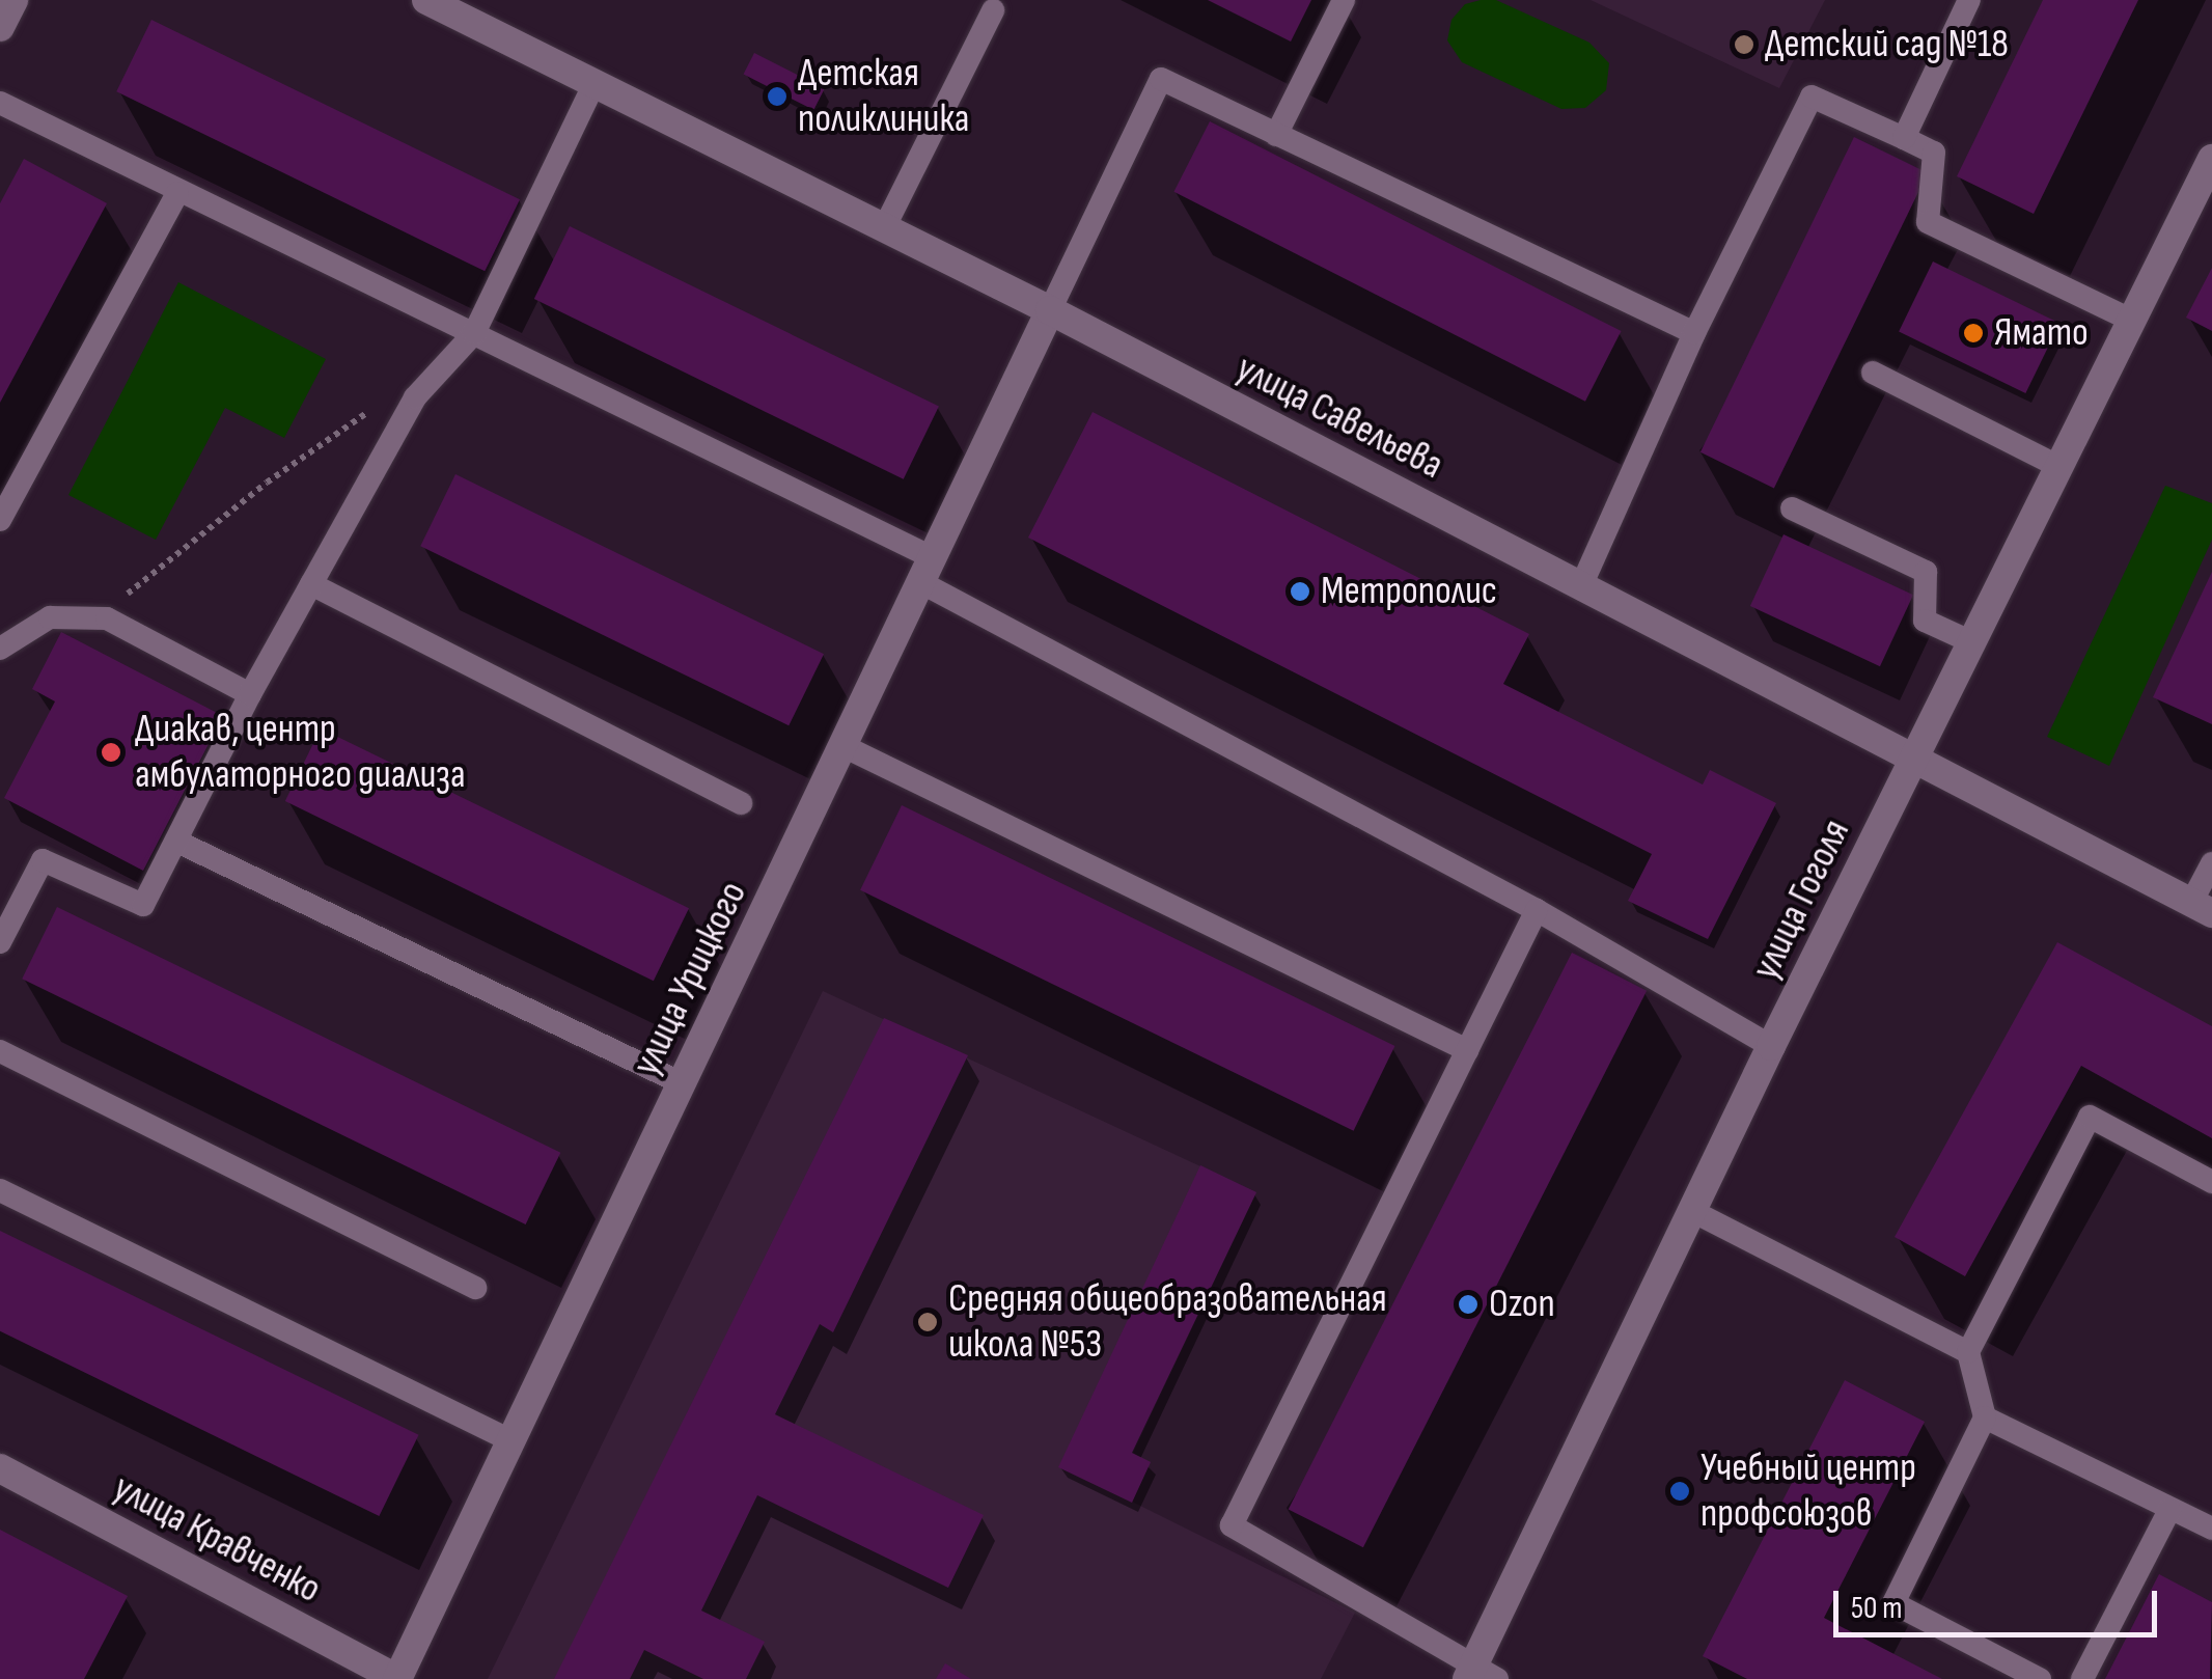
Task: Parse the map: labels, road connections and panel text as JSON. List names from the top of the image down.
{
  "streets": {
    "street": [
      "улица Савельева",
      "улица Гоголя",
      "улица Урицкого",
      "улица Кравченко"
    ]
  },
  "crossings": [
    ["улица Савельева", "улица Гоголя"],
    ["улица Савельева", "улица Урицкого"],
    ["улица Урицкого", "улица Кравченко"]
  ],
  "places": [
    "Детский сад №18",
    "Детская поликлиника",
    "Ямато",
    "Метрополис",
    "Диакав, центр амбулаторного диализа",
    "Ozon",
    "Средняя общеобразовательная школа №53",
    "Учебный центр профсоюзов"
  ],
  "scale_bar": "50 m"
}
